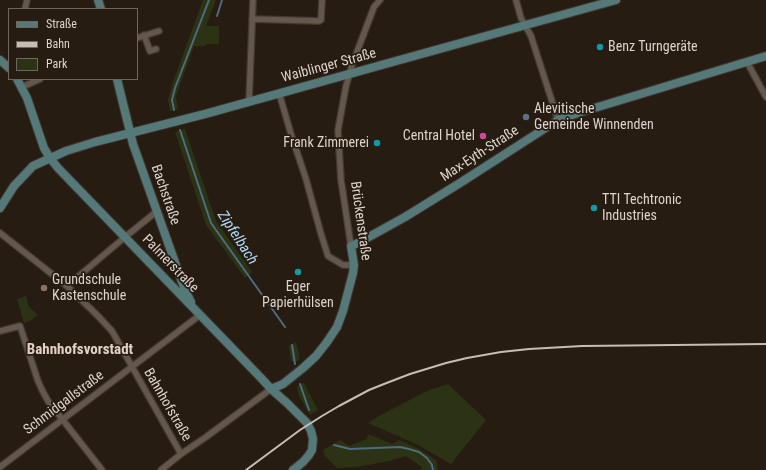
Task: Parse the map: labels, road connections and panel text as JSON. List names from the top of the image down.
{
  "streets": {
    "street": [
      "Waiblinger Straße",
      "Max-Eyth-Straße",
      "Bachstraße",
      "Brückenstraße",
      "Palmerstraße",
      "Schmidgallstraße",
      "Bahnhofstraße"
    ]
  },
  "crossings": [
    ["Waiblinger Straße", "Bachstraße"],
    ["Waiblinger Straße", "Brückenstraße"],
    ["Waiblinger Straße", "Palmerstraße"],
    ["Max-Eyth-Straße", "Brückenstraße"],
    ["Bachstraße", "Palmerstraße"],
    ["Bachstraße", "Schmidgallstraße"],
    ["Brückenstraße", "Palmerstraße"],
    ["Palmerstraße", "Schmidgallstraße"],
    ["Schmidgallstraße", "Bahnhofstraße"]
  ],
  "districts": ["Bahnhofsvorstadt"],
  "water": ["Zipfelbach"],
  "places": [
    "Benz Turngeräte",
    "Alevitische Gemeinde Winnenden",
    "Central Hotel",
    "Frank Zimmerei",
    "TTI Techtronic Industries",
    "Eger Papierhülsen",
    "Grundschule Kastenschule"
  ],
  "legend": ["Straße", "Bahn", "Park"]
}
